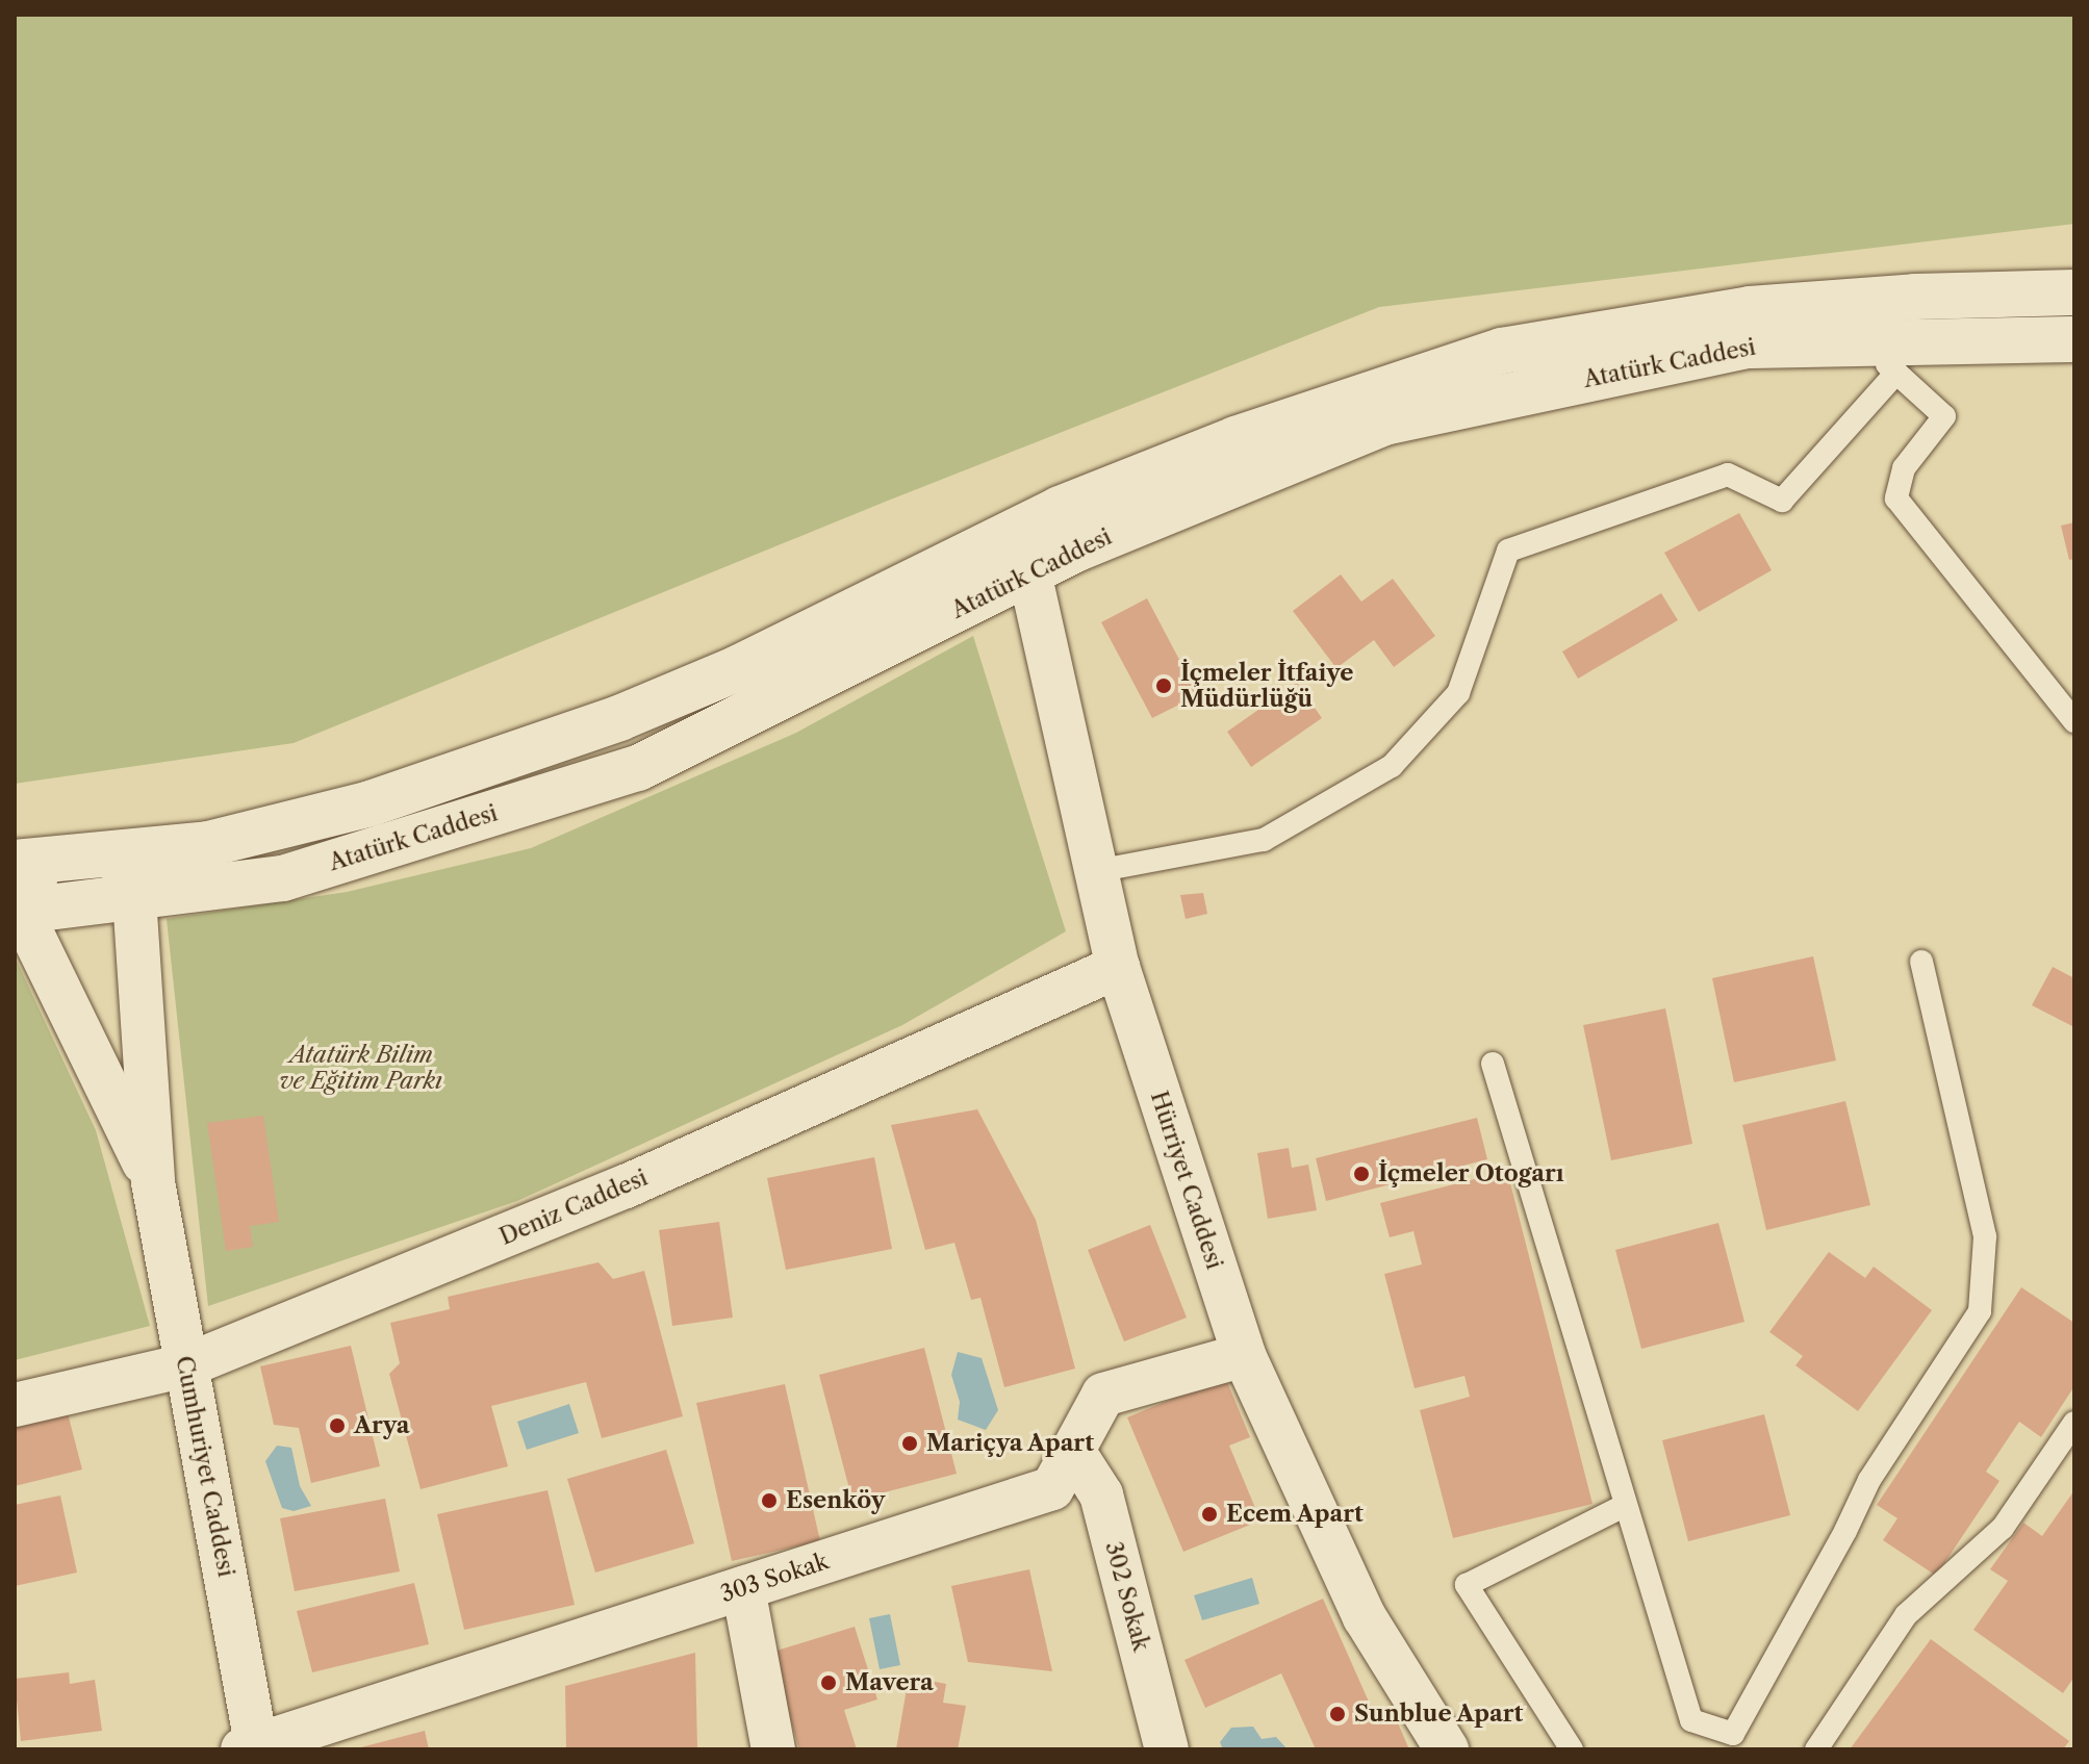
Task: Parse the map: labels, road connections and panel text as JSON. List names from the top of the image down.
{
  "streets": {
    "street": [
      "Atatürk Caddesi",
      "Hürriyet Caddesi",
      "Deniz Caddesi",
      "Cumhuriyet Caddesi",
      "303 Sokak",
      "302 Sokak"
    ]
  },
  "crossings": [
    ["Atatürk Caddesi", "Hürriyet Caddesi"],
    ["Atatürk Caddesi", "Cumhuriyet Caddesi"],
    ["Hürriyet Caddesi", "Deniz Caddesi"],
    ["Hürriyet Caddesi", "303 Sokak"],
    ["Deniz Caddesi", "Cumhuriyet Caddesi"],
    ["Cumhuriyet Caddesi", "303 Sokak"],
    ["303 Sokak", "302 Sokak"]
  ],
  "parks": ["Atatürk Bilim ve Eğitim Parkı"],
  "places": [
    "İçmeler İtfaiye Müdürlüğü",
    "İçmeler Otogarı",
    "Arya",
    "Mariçya Apart",
    "Esenköy",
    "Ecem Apart",
    "Mavera",
    "Sunblue Apart"
  ]
}
